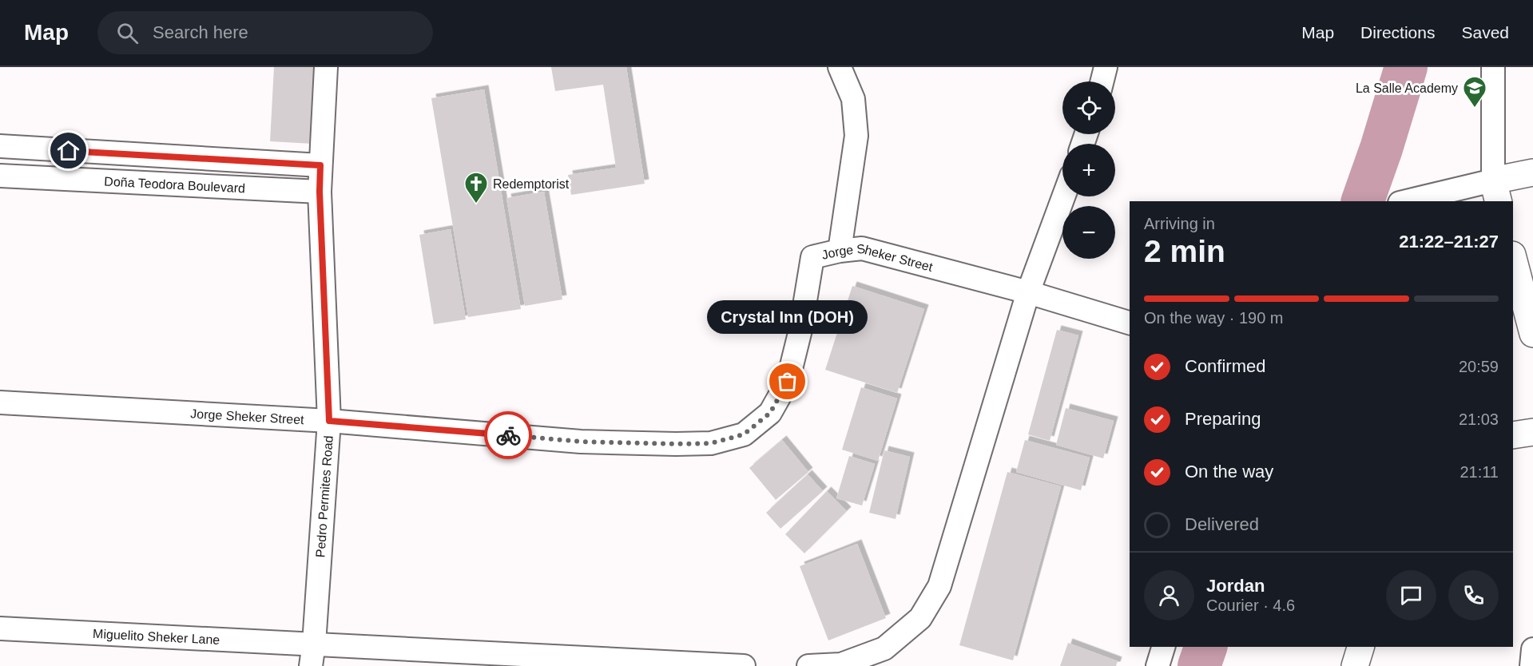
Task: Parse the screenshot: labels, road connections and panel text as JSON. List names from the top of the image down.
{
  "streets": {
    "street": [
      "Doña Teodora Boulevard",
      "Jorge Sheker Street",
      "Pedro Permites Road",
      "Miguelito Sheker Lane"
    ]
  },
  "crossings": [
    ["Doña Teodora Boulevard", "Pedro Permites Road"],
    ["Jorge Sheker Street", "Pedro Permites Road"],
    ["Pedro Permites Road", "Miguelito Sheker Lane"]
  ],
  "places": {
    "school or university": ["La Salle Academy"],
    "church": ["Redemptorist"],
    "other": ["Crystal Inn (DOH)"]
  },
  "page": {
    "header": "Map",
    "search": "Search here",
    "nav": ["Map", "Directions", "Saved"],
    "map_buttons": ["+", "−"],
    "heading": ["2 min", "Arriving in", "21:22–21:27"],
    "panel": ["Jordan", "Courier · 4.6"],
    "bar": "On the way · 190 m",
    "bubble": "Crystal Inn (DOH)",
    "list": [
      ["Confirmed", "20:59"],
      ["Preparing", "21:03"],
      ["On the way", "21:11"],
      "Delivered"
    ]
  }
}
